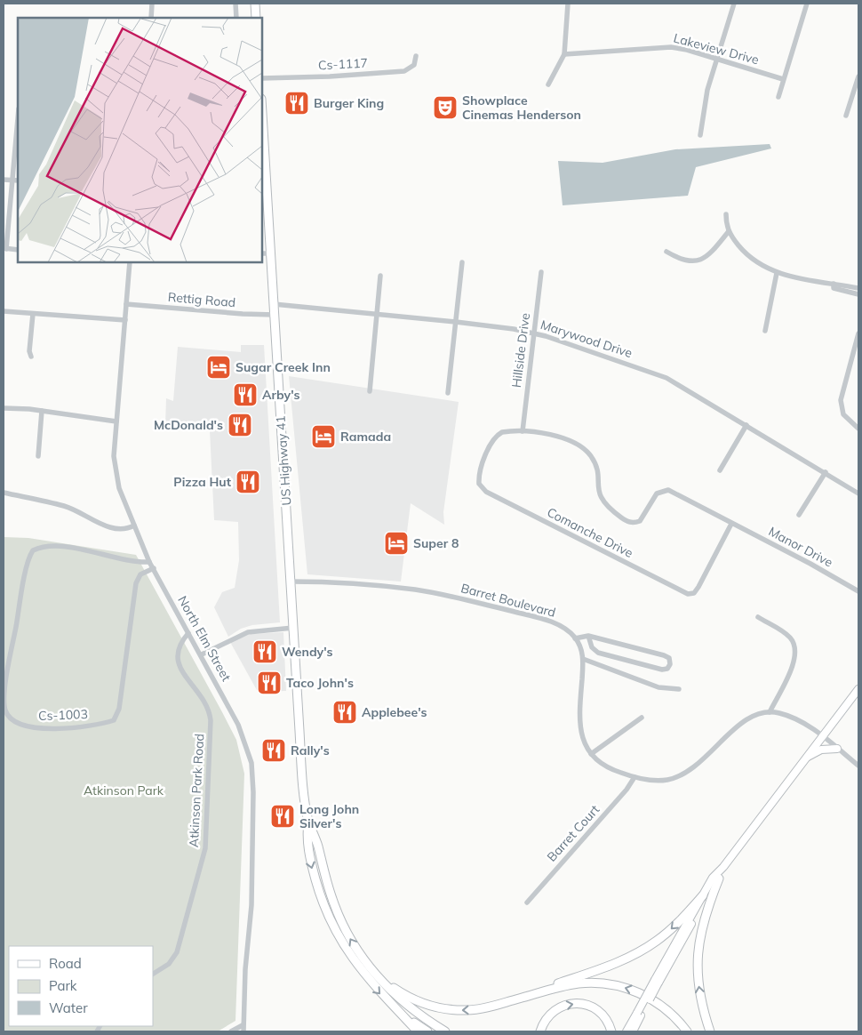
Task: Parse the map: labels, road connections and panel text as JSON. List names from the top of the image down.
{
  "streets": {
    "highway": ["US Highway 41"],
    "street": [
      "Lakeview Drive",
      "Cs-1117",
      "Rettig Road",
      "Marywood Drive",
      "Hillside Drive",
      "Comanche Drive",
      "Manor Drive",
      "Barret Boulevard",
      "North Elm Street",
      "Cs-1003",
      "Atkinson Park Road",
      "Barret Court"
    ]
  },
  "crossings": [
    ["Rettig Road", "US Highway 41"],
    ["Rettig Road", "North Elm Street"],
    ["Marywood Drive", "Hillside Drive"],
    ["Marywood Drive", "US Highway 41"],
    ["Hillside Drive", "Comanche Drive"],
    ["Hillside Drive", "Manor Drive"],
    ["US Highway 41", "Barret Boulevard"],
    ["Comanche Drive", "Manor Drive"],
    ["North Elm Street", "Cs-1003"],
    ["North Elm Street", "Atkinson Park Road"]
  ],
  "parks": ["Atkinson Park"],
  "places": {
    "restaurant": [
      "Burger King",
      "Arby's",
      "McDonald's",
      "Pizza Hut",
      "Wendy's",
      "Taco John's",
      "Applebee's",
      "Rally's",
      "Long John Silver's"
    ],
    "theatre": ["Showplace Cinemas Henderson"],
    "hotel": ["Sugar Creek Inn", "Ramada", "Super 8"]
  },
  "legend": ["Road", "Park", "Water"]
}
